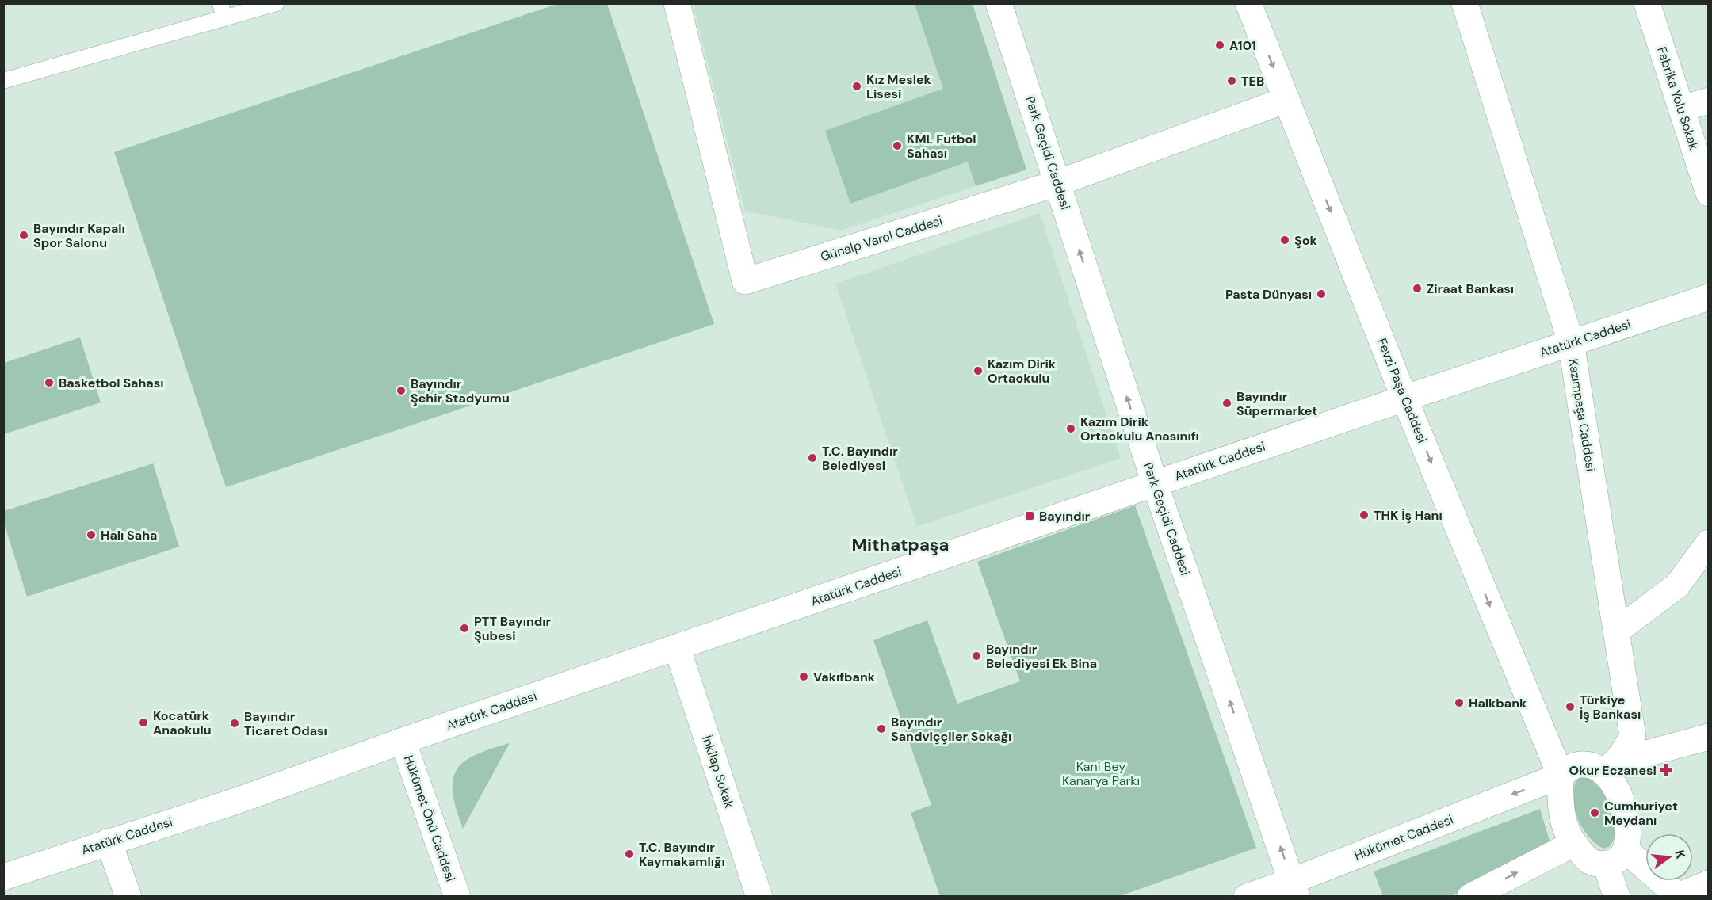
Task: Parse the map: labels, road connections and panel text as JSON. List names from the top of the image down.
{
  "streets": {
    "street": [
      "Fabrika Yolu Sokak",
      "Park Geçidi Caddesi",
      "Günalp Varol Caddesi",
      "Atatürk Caddesi",
      "Fevzi Paşa Caddesi",
      "Kazımpaşa Caddesi",
      "İnkilap Sokak",
      "Hükümet Önü Caddesi",
      "Hükümet Caddesi"
    ]
  },
  "crossings": [
    ["Park Geçidi Caddesi", "Günalp Varol Caddesi"],
    ["Park Geçidi Caddesi", "Atatürk Caddesi"],
    ["Park Geçidi Caddesi", "Hükümet Caddesi"],
    ["Günalp Varol Caddesi", "Fevzi Paşa Caddesi"],
    ["Atatürk Caddesi", "Fevzi Paşa Caddesi"],
    ["Atatürk Caddesi", "Kazımpaşa Caddesi"],
    ["Atatürk Caddesi", "İnkilap Sokak"],
    ["Atatürk Caddesi", "Hükümet Önü Caddesi"],
    ["Fevzi Paşa Caddesi", "Hükümet Caddesi"],
    ["Kazımpaşa Caddesi", "Hükümet Caddesi"]
  ],
  "one_way": ["Park Geçidi Caddesi", "Fevzi Paşa Caddesi"],
  "districts": ["Mithatpaşa"],
  "parks": ["Kani Bey Kanarya Parkı"],
  "places": {
    "other": [
      "A101",
      "TEB",
      "Kız Meslek Lisesi",
      "KML Futbol Sahası",
      "Bayındır Kapalı Spor Salonu",
      "Şok",
      "Ziraat Bankası",
      "Pasta Dünyası",
      "Kazım Dirik Ortaokulu",
      "Basketbol Sahası",
      "Bayındır Şehir Stadyumu",
      "Bayındır Süpermarket",
      "Kazım Dirik Ortaokulu Anasınıfı",
      "T.C. Bayındır Belediyesi",
      "THK İş Hanı",
      "Halı Saha",
      "PTT Bayındır Şubesi",
      "Bayındır Belediyesi Ek Bina",
      "Vakıfbank",
      "Halkbank",
      "Türkiye İş Bankası",
      "Kocatürk Anaokulu",
      "Bayındır Ticaret Odası",
      "Bayındır Sandviççiler Sokağı",
      "Cumhuriyet Meydanı",
      "T.C. Bayındır Kaymakamlığı"
    ],
    "transit": ["Bayındır"],
    "health": ["Okur Eczanesi"]
  },
  "north": "right"
}
